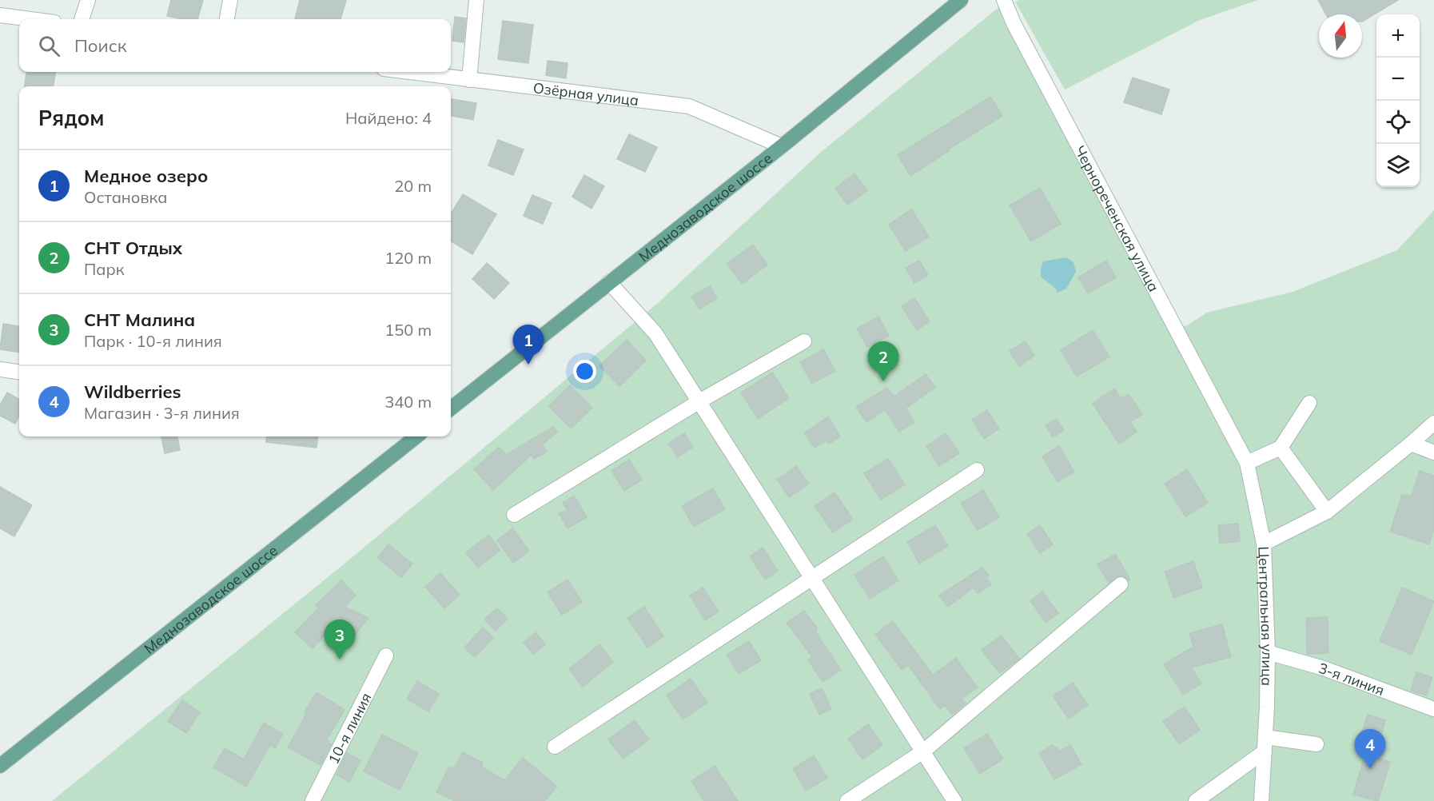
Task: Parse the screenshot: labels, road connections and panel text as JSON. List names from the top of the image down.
{
  "streets": {
    "main road": ["Меднозаводское шоссе"],
    "street": [
      "Озёрная улица",
      "Чернореченская улица",
      "Центральная улица",
      "3-я линия",
      "10-я линия"
    ]
  },
  "crossings": [
    ["Озёрная улица", "Меднозаводское шоссе"],
    ["Чернореченская улица", "Центральная улица"],
    ["Центральная улица", "3-я линия"]
  ],
  "north": "top",
  "page": {
    "map_buttons": ["+", "−"],
    "search": "Поиск",
    "heading": ["Рядом", "Найдено: 4"],
    "list": [
      {
        "mark": "1",
        "name": "Медное озеро",
        "note": "Остановка",
        "value": "20 m"
      },
      {
        "mark": "2",
        "name": "СНТ Отдых",
        "note": "Парк",
        "value": "120 m"
      },
      {
        "mark": "3",
        "name": "СНТ Малина",
        "note": "Парк · 10-я линия",
        "value": "150 m"
      },
      {
        "mark": "4",
        "name": "Wildberries",
        "note": "Магазин · 3-я линия",
        "value": "340 m"
      }
    ],
    "pins": [
      "1",
      "2",
      "3",
      "4"
    ]
  }
}
